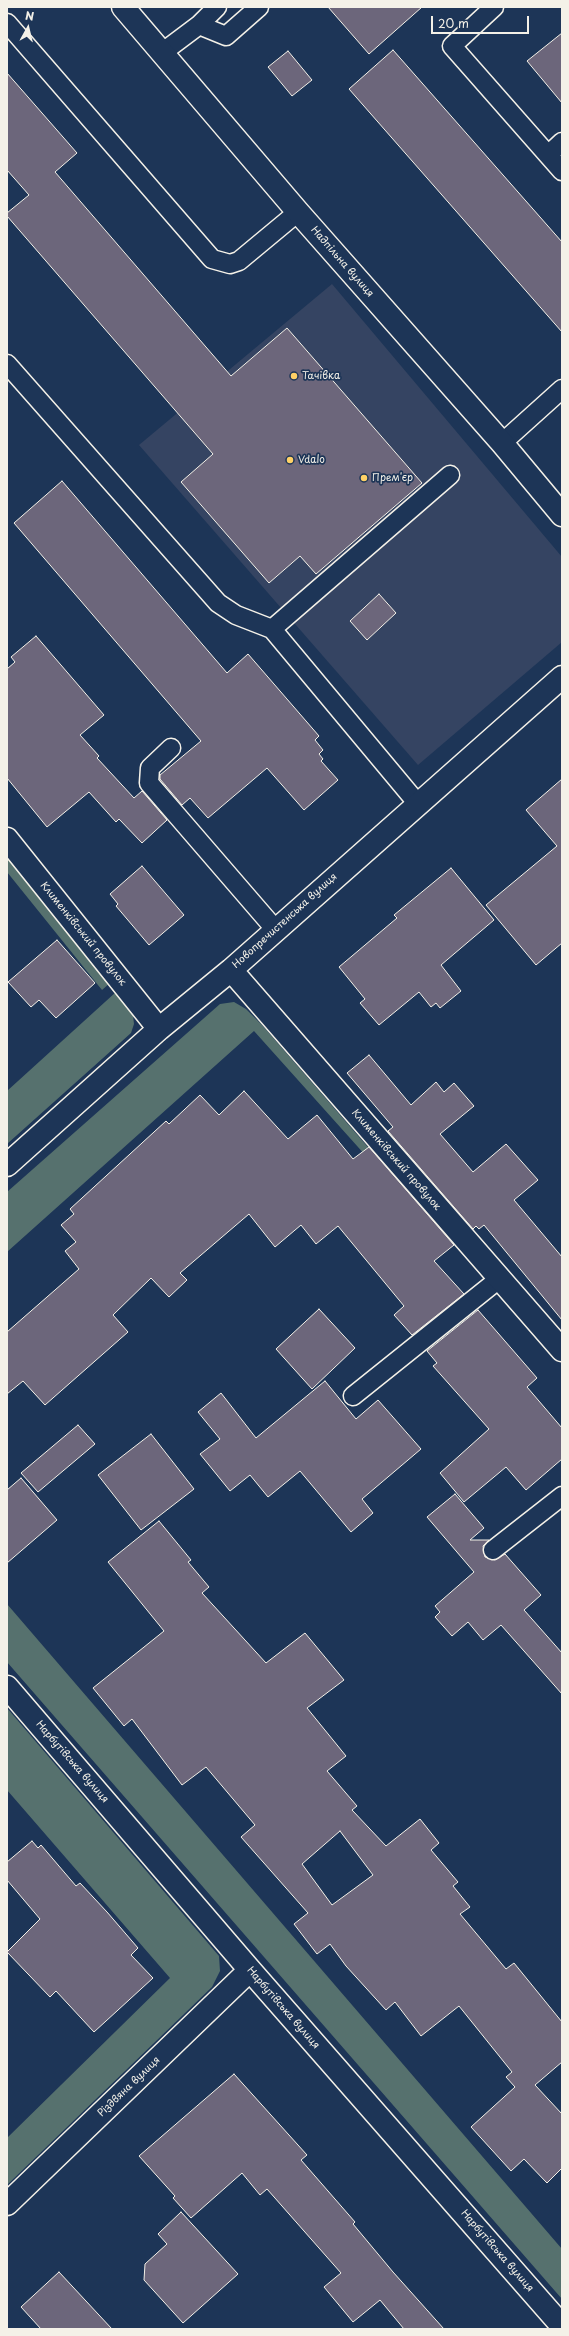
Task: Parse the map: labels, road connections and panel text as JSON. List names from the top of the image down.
{
  "streets": {
    "street": [
      "Надпільна вулиця",
      "Новопречистенська вулиця",
      "Клименківський провулок",
      "Нарбутівська вулиця",
      "Різдвяна вулиця"
    ]
  },
  "crossings": [
    ["Новопречистенська вулиця", "Клименківський провулок"],
    ["Нарбутівська вулиця", "Різдвяна вулиця"]
  ],
  "places": ["Тачівка", "Vdalo", "Прем'єр"],
  "scale_bar": "20 m",
  "north": "top"
}
